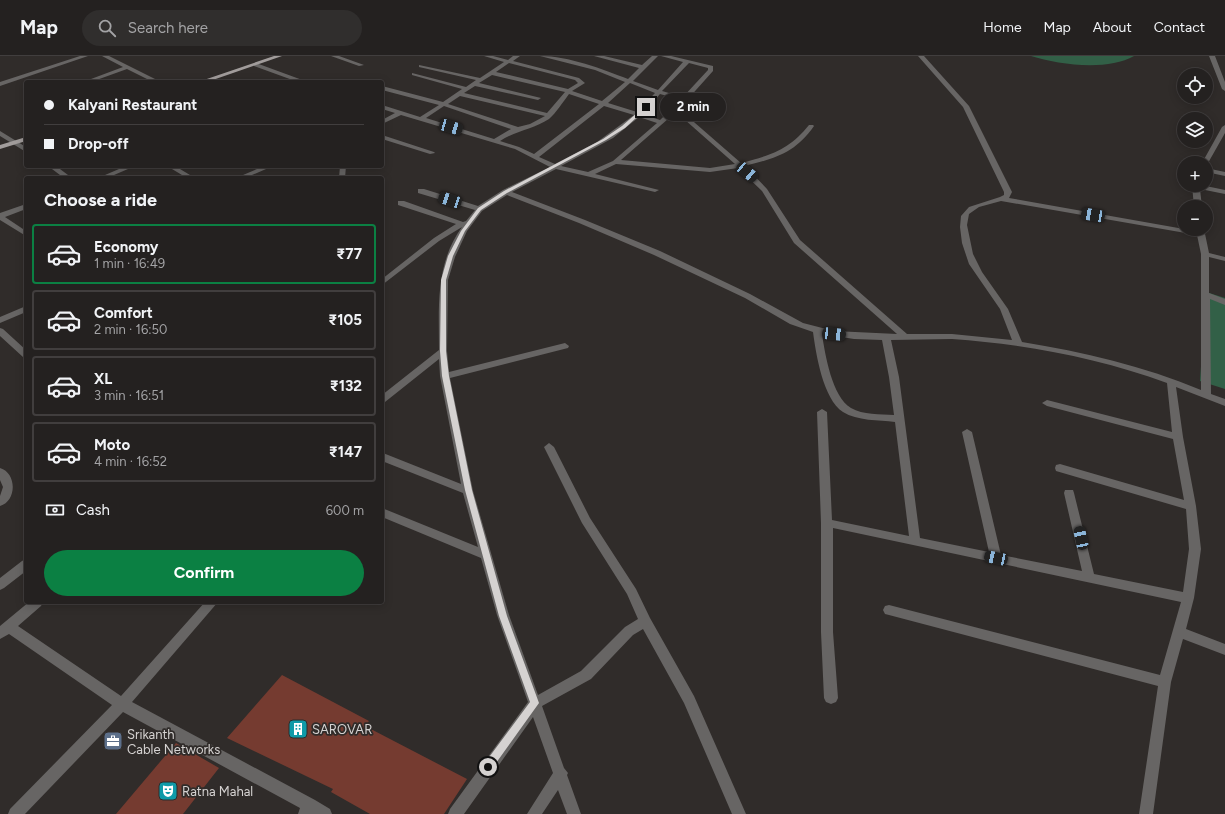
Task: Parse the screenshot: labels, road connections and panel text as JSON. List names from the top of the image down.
{
  "places": {
    "building": ["SAROVAR"],
    "office": ["Srikanth Cable Networks"],
    "theatre": ["Ratna Mahal"]
  },
  "page": {
    "header": "Map",
    "search": "Search here",
    "nav": [
      "Home",
      "Map",
      "About",
      "Contact"
    ],
    "map_buttons": ["+", "−"],
    "banner": ["Kalyani Restaurant", "Drop-off"],
    "bubble": "2 min",
    "heading": "Choose a ride",
    "list": [
      {
        "name": "Economy",
        "note": "1 min · 16:49",
        "value": "₹77"
      },
      {
        "name": "Comfort",
        "note": "2 min · 16:50",
        "value": "₹105"
      },
      {
        "name": "XL",
        "note": "3 min · 16:51",
        "value": "₹132"
      },
      {
        "name": "Moto",
        "note": "4 min · 16:52",
        "value": "₹147"
      }
    ],
    "pay": ["Cash", "600 m"],
    "buttons": "Confirm"
  }
}
